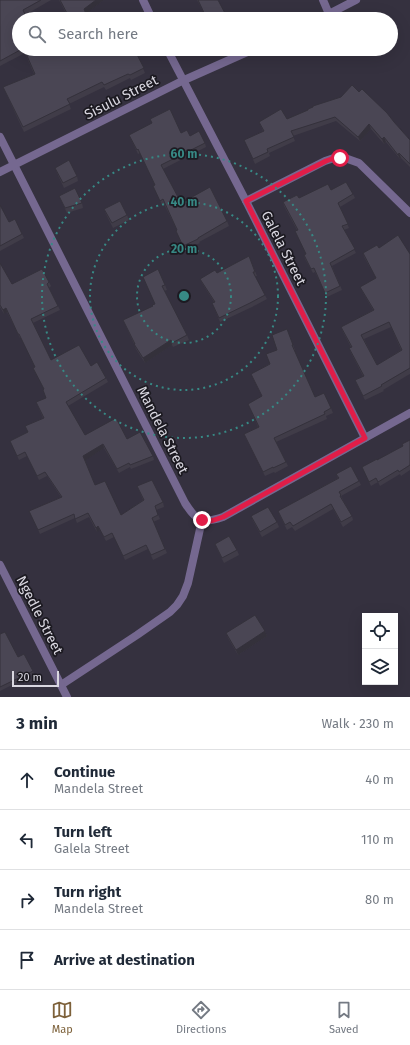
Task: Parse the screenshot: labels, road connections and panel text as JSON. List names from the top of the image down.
{
  "streets": {
    "street": [
      "Sisulu Street",
      "Galela Street",
      "Mandela Street",
      "Ngedle Street"
    ]
  },
  "crossings": [
    ["Sisulu Street", "Galela Street"],
    ["Sisulu Street", "Mandela Street"]
  ],
  "scale_bar": "20 m",
  "page": {
    "search": "Search here",
    "scale": "20 m",
    "heading": ["3 min", "Walk · 230 m"],
    "list": [
      ["Continue", "Mandela Street", "40 m"],
      ["Turn left", "Galela Street", "110 m"],
      ["Turn right", "Mandela Street", "80 m"],
      "Arrive at destination"
    ],
    "nav": ["Map", "Directions", "Saved"]
  },
  "rings": ["60 m", "40 m", "20 m"]
}
